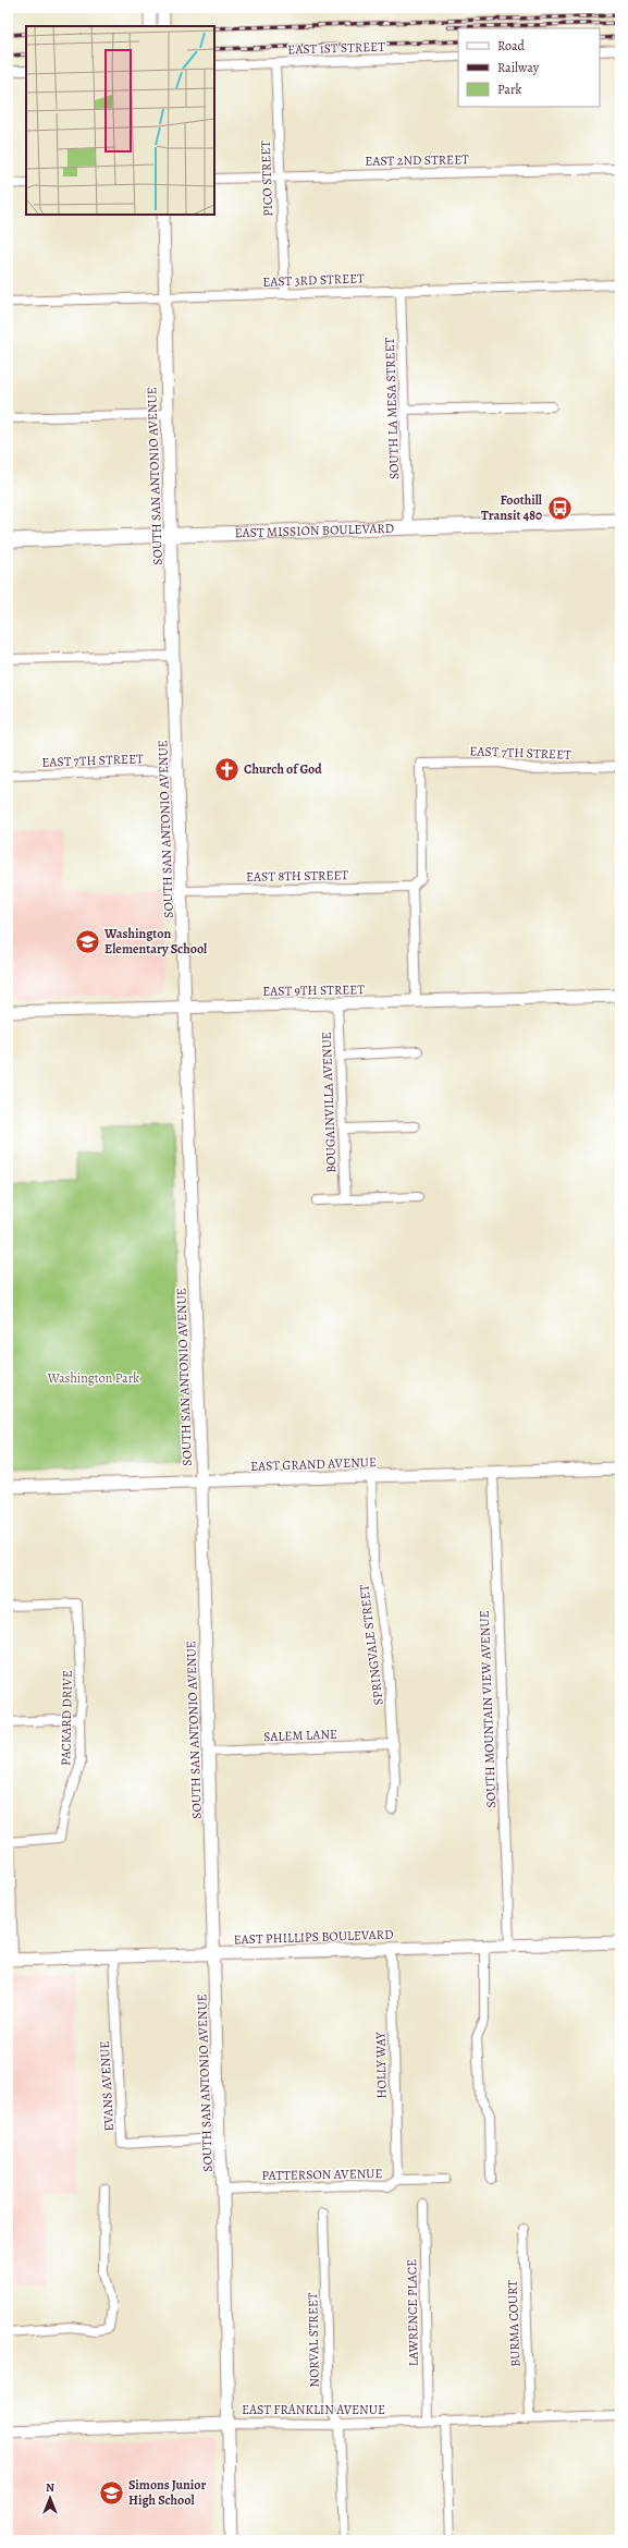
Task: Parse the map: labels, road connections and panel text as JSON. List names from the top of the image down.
{
  "streets": {
    "main road": ["EAST MISSION BOULEVARD"],
    "street": [
      "EAST 1ST STREET",
      "EAST 2ND STREET",
      "PICO STREET",
      "EAST 3RD STREET",
      "SOUTH LA MESA STREET",
      "SOUTH SAN ANTONIO AVENUE",
      "EAST 7TH STREET",
      "EAST 8TH STREET",
      "EAST 9TH STREET",
      "BOUGAINVILLA AVENUE",
      "EAST GRAND AVENUE",
      "SPRINGVALE STREET",
      "SOUTH MOUNTAIN VIEW AVENUE",
      "PACKARD DRIVE",
      "SALEM LANE",
      "EAST PHILLIPS BOULEVARD",
      "HOLLY WAY",
      "EVANS AVENUE",
      "PATTERSON AVENUE",
      "LAWRENCE PLACE",
      "BURMA COURT",
      "NORVAL STREET",
      "EAST FRANKLIN AVENUE"
    ]
  },
  "crossings": [
    ["EAST 1ST STREET", "PICO STREET"],
    ["EAST 2ND STREET", "PICO STREET"],
    ["PICO STREET", "EAST 3RD STREET"],
    ["EAST 3RD STREET", "SOUTH LA MESA STREET"],
    ["EAST 3RD STREET", "SOUTH SAN ANTONIO AVENUE"],
    ["SOUTH LA MESA STREET", "EAST MISSION BOULEVARD"],
    ["SOUTH SAN ANTONIO AVENUE", "EAST MISSION BOULEVARD"],
    ["SOUTH SAN ANTONIO AVENUE", "EAST 7TH STREET"],
    ["SOUTH SAN ANTONIO AVENUE", "EAST 8TH STREET"],
    ["SOUTH SAN ANTONIO AVENUE", "EAST 9TH STREET"],
    ["SOUTH SAN ANTONIO AVENUE", "EAST GRAND AVENUE"],
    ["SOUTH SAN ANTONIO AVENUE", "SALEM LANE"],
    ["SOUTH SAN ANTONIO AVENUE", "EAST PHILLIPS BOULEVARD"],
    ["SOUTH SAN ANTONIO AVENUE", "EVANS AVENUE"],
    ["SOUTH SAN ANTONIO AVENUE", "PATTERSON AVENUE"],
    ["SOUTH SAN ANTONIO AVENUE", "EAST FRANKLIN AVENUE"],
    ["EAST 7TH STREET", "EAST 8TH STREET"],
    ["EAST 9TH STREET", "BOUGAINVILLA AVENUE"],
    ["EAST GRAND AVENUE", "SPRINGVALE STREET"],
    ["EAST GRAND AVENUE", "SOUTH MOUNTAIN VIEW AVENUE"],
    ["SPRINGVALE STREET", "SALEM LANE"],
    ["SOUTH MOUNTAIN VIEW AVENUE", "EAST PHILLIPS BOULEVARD"],
    ["PACKARD DRIVE", "EAST PHILLIPS BOULEVARD"],
    ["EAST PHILLIPS BOULEVARD", "HOLLY WAY"],
    ["EAST PHILLIPS BOULEVARD", "EVANS AVENUE"],
    ["HOLLY WAY", "PATTERSON AVENUE"],
    ["LAWRENCE PLACE", "EAST FRANKLIN AVENUE"],
    ["BURMA COURT", "EAST FRANKLIN AVENUE"],
    ["NORVAL STREET", "EAST FRANKLIN AVENUE"]
  ],
  "parks": ["Washington Park"],
  "places": {
    "bus stop": ["Foothill Transit 480"],
    "church": ["Church of God"],
    "school or university": ["Washington Elementary School", "Simons Junior High School"]
  },
  "legend": ["Road", "Railway", "Park"],
  "north": "top"
}
